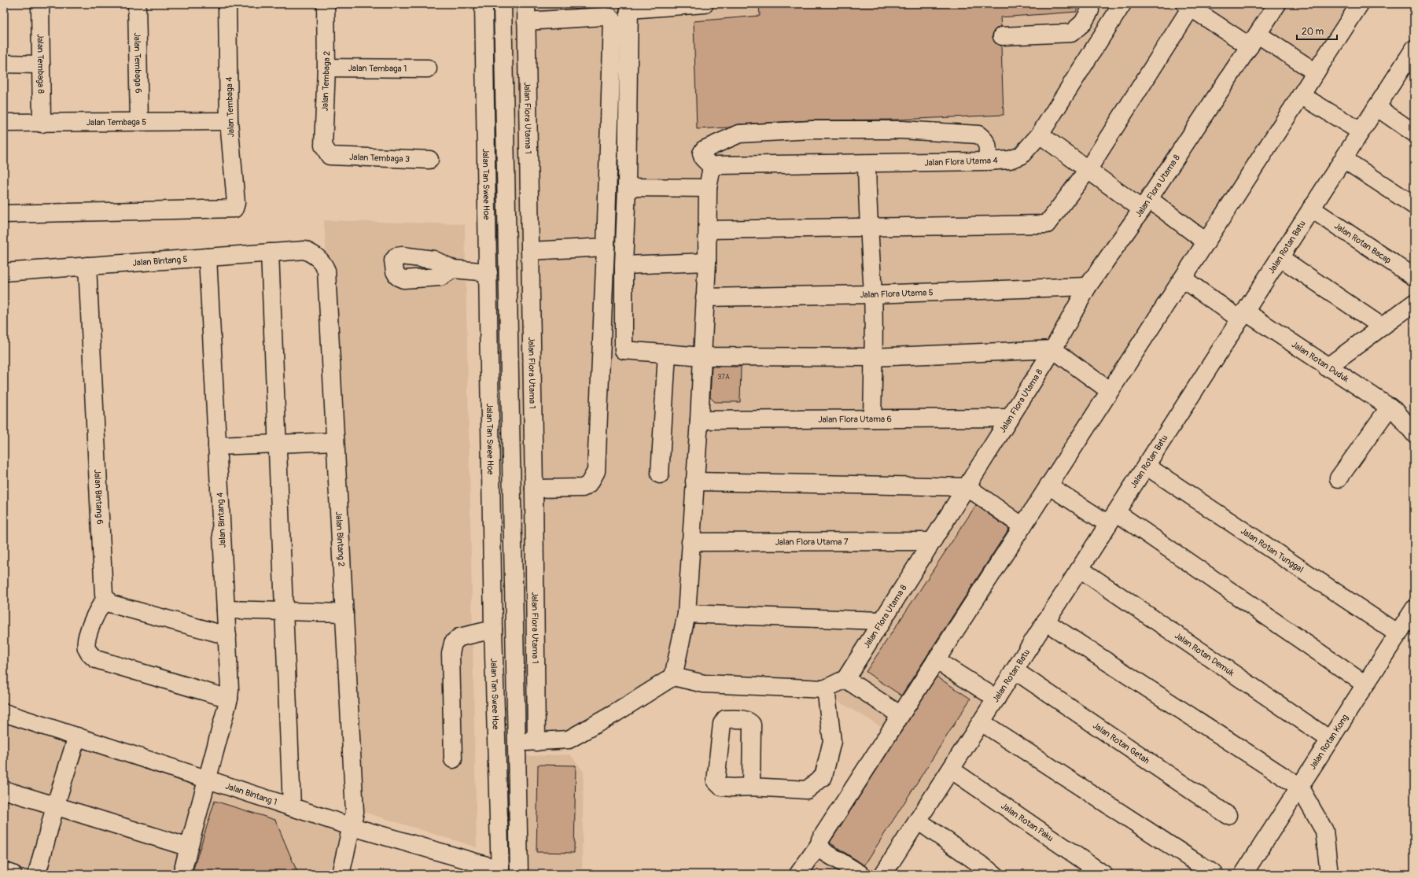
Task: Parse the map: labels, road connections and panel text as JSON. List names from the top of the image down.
{
  "streets": {
    "street": [
      "Jalan Tembaga 6",
      "Jalan Tembaga 8",
      "Jalan Tembaga 1",
      "Jalan Tembaga 2",
      "Jalan Tembaga 4",
      "Jalan Flora Utama 1",
      "Jalan Tembaga 5",
      "Jalan Tembaga 3",
      "Jalan Flora Utama 4",
      "Jalan Tan Swee Hoe",
      "Jalan Flora Utama 8",
      "Jalan Rotan Bacap",
      "Jalan Rotan Batu",
      "Jalan Bintang 5",
      "Jalan Flora Utama 5",
      "Jalan Rotan Duduk",
      "Jalan Flora Utama 6",
      "Jalan Bintang 6",
      "Jalan Bintang 4",
      "Jalan Bintang 2",
      "Jalan Flora Utama 7",
      "Jalan Rotan Tunggal",
      "Jalan Rotan Demuk",
      "Jalan Rotan Kong",
      "Jalan Rotan Getah",
      "Jalan Bintang 1",
      "Jalan Rotan Paku"
    ]
  },
  "crossings": [
    ["Jalan Tembaga 6", "Jalan Tembaga 5"],
    ["Jalan Tembaga 8", "Jalan Tembaga 5"],
    ["Jalan Tembaga 1", "Jalan Tembaga 2"],
    ["Jalan Tembaga 2", "Jalan Tembaga 3"],
    ["Jalan Tembaga 4", "Jalan Tembaga 5"],
    ["Jalan Tan Swee Hoe", "Jalan Bintang 1"],
    ["Jalan Flora Utama 8", "Jalan Flora Utama 5"],
    ["Jalan Flora Utama 8", "Jalan Flora Utama 6"],
    ["Jalan Flora Utama 8", "Jalan Flora Utama 7"],
    ["Jalan Rotan Bacap", "Jalan Rotan Batu"],
    ["Jalan Rotan Batu", "Jalan Rotan Duduk"],
    ["Jalan Rotan Batu", "Jalan Rotan Tunggal"],
    ["Jalan Rotan Batu", "Jalan Rotan Demuk"],
    ["Jalan Rotan Batu", "Jalan Rotan Getah"],
    ["Jalan Rotan Batu", "Jalan Rotan Paku"],
    ["Jalan Bintang 5", "Jalan Bintang 6"],
    ["Jalan Bintang 5", "Jalan Bintang 4"],
    ["Jalan Bintang 5", "Jalan Bintang 2"],
    ["Jalan Bintang 4", "Jalan Bintang 1"],
    ["Jalan Bintang 2", "Jalan Bintang 1"],
    ["Jalan Rotan Tunggal", "Jalan Rotan Kong"],
    ["Jalan Rotan Demuk", "Jalan Rotan Kong"]
  ],
  "house_numbers": ["37A"],
  "scale_bar": "20 m"
}
